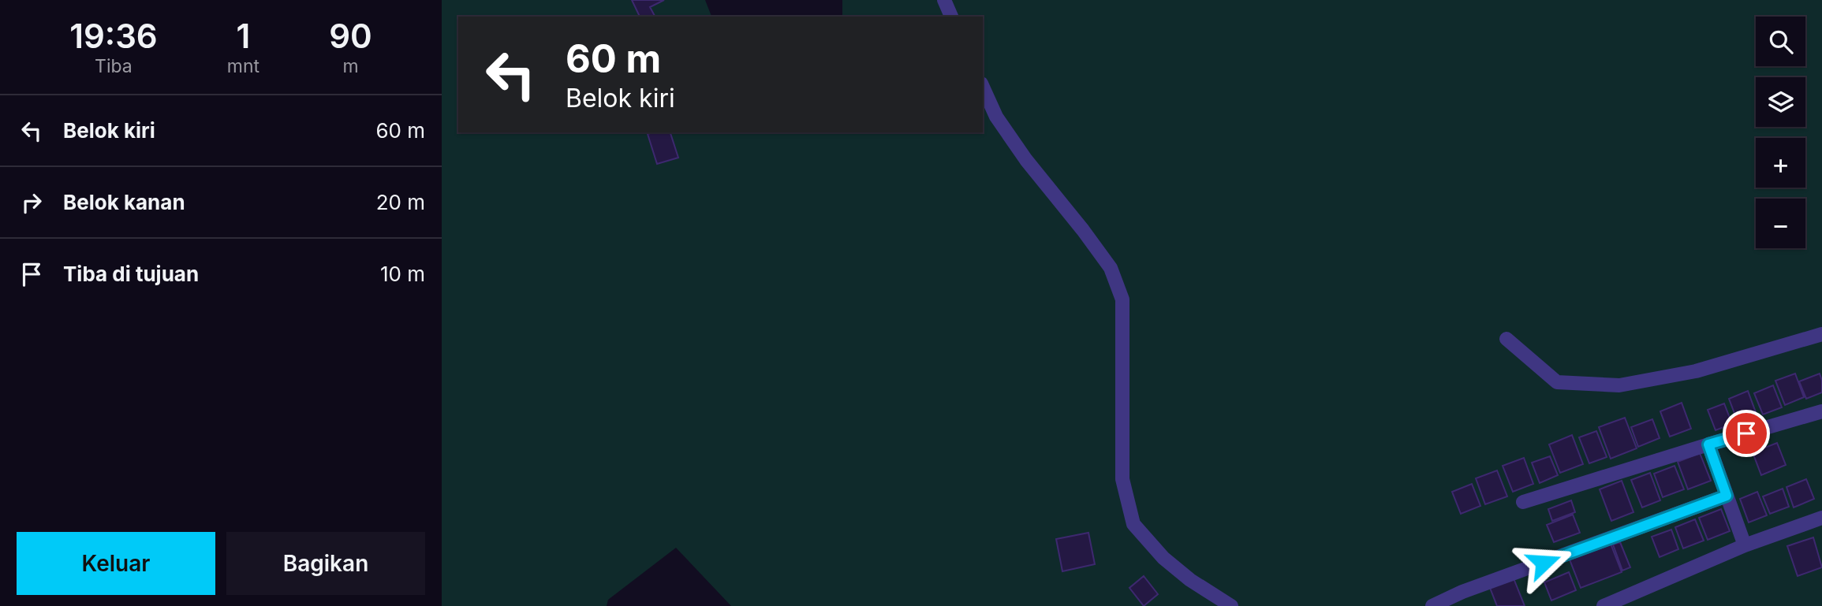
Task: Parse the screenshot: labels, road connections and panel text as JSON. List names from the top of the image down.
{
  "page": {
    "eta": [
      "19:36",
      "Tiba",
      "1",
      "mnt",
      "90",
      "m"
    ],
    "map_buttons": ["+", "−"],
    "turn": ["60 m", "Belok kiri"],
    "list": [
      {
        "name": "Belok kiri",
        "value": "60 m"
      },
      {
        "name": "Belok kanan",
        "value": "20 m"
      },
      {
        "name": "Tiba di tujuan",
        "value": "10 m"
      }
    ],
    "buttons": ["Keluar", "Bagikan"]
  }
}
